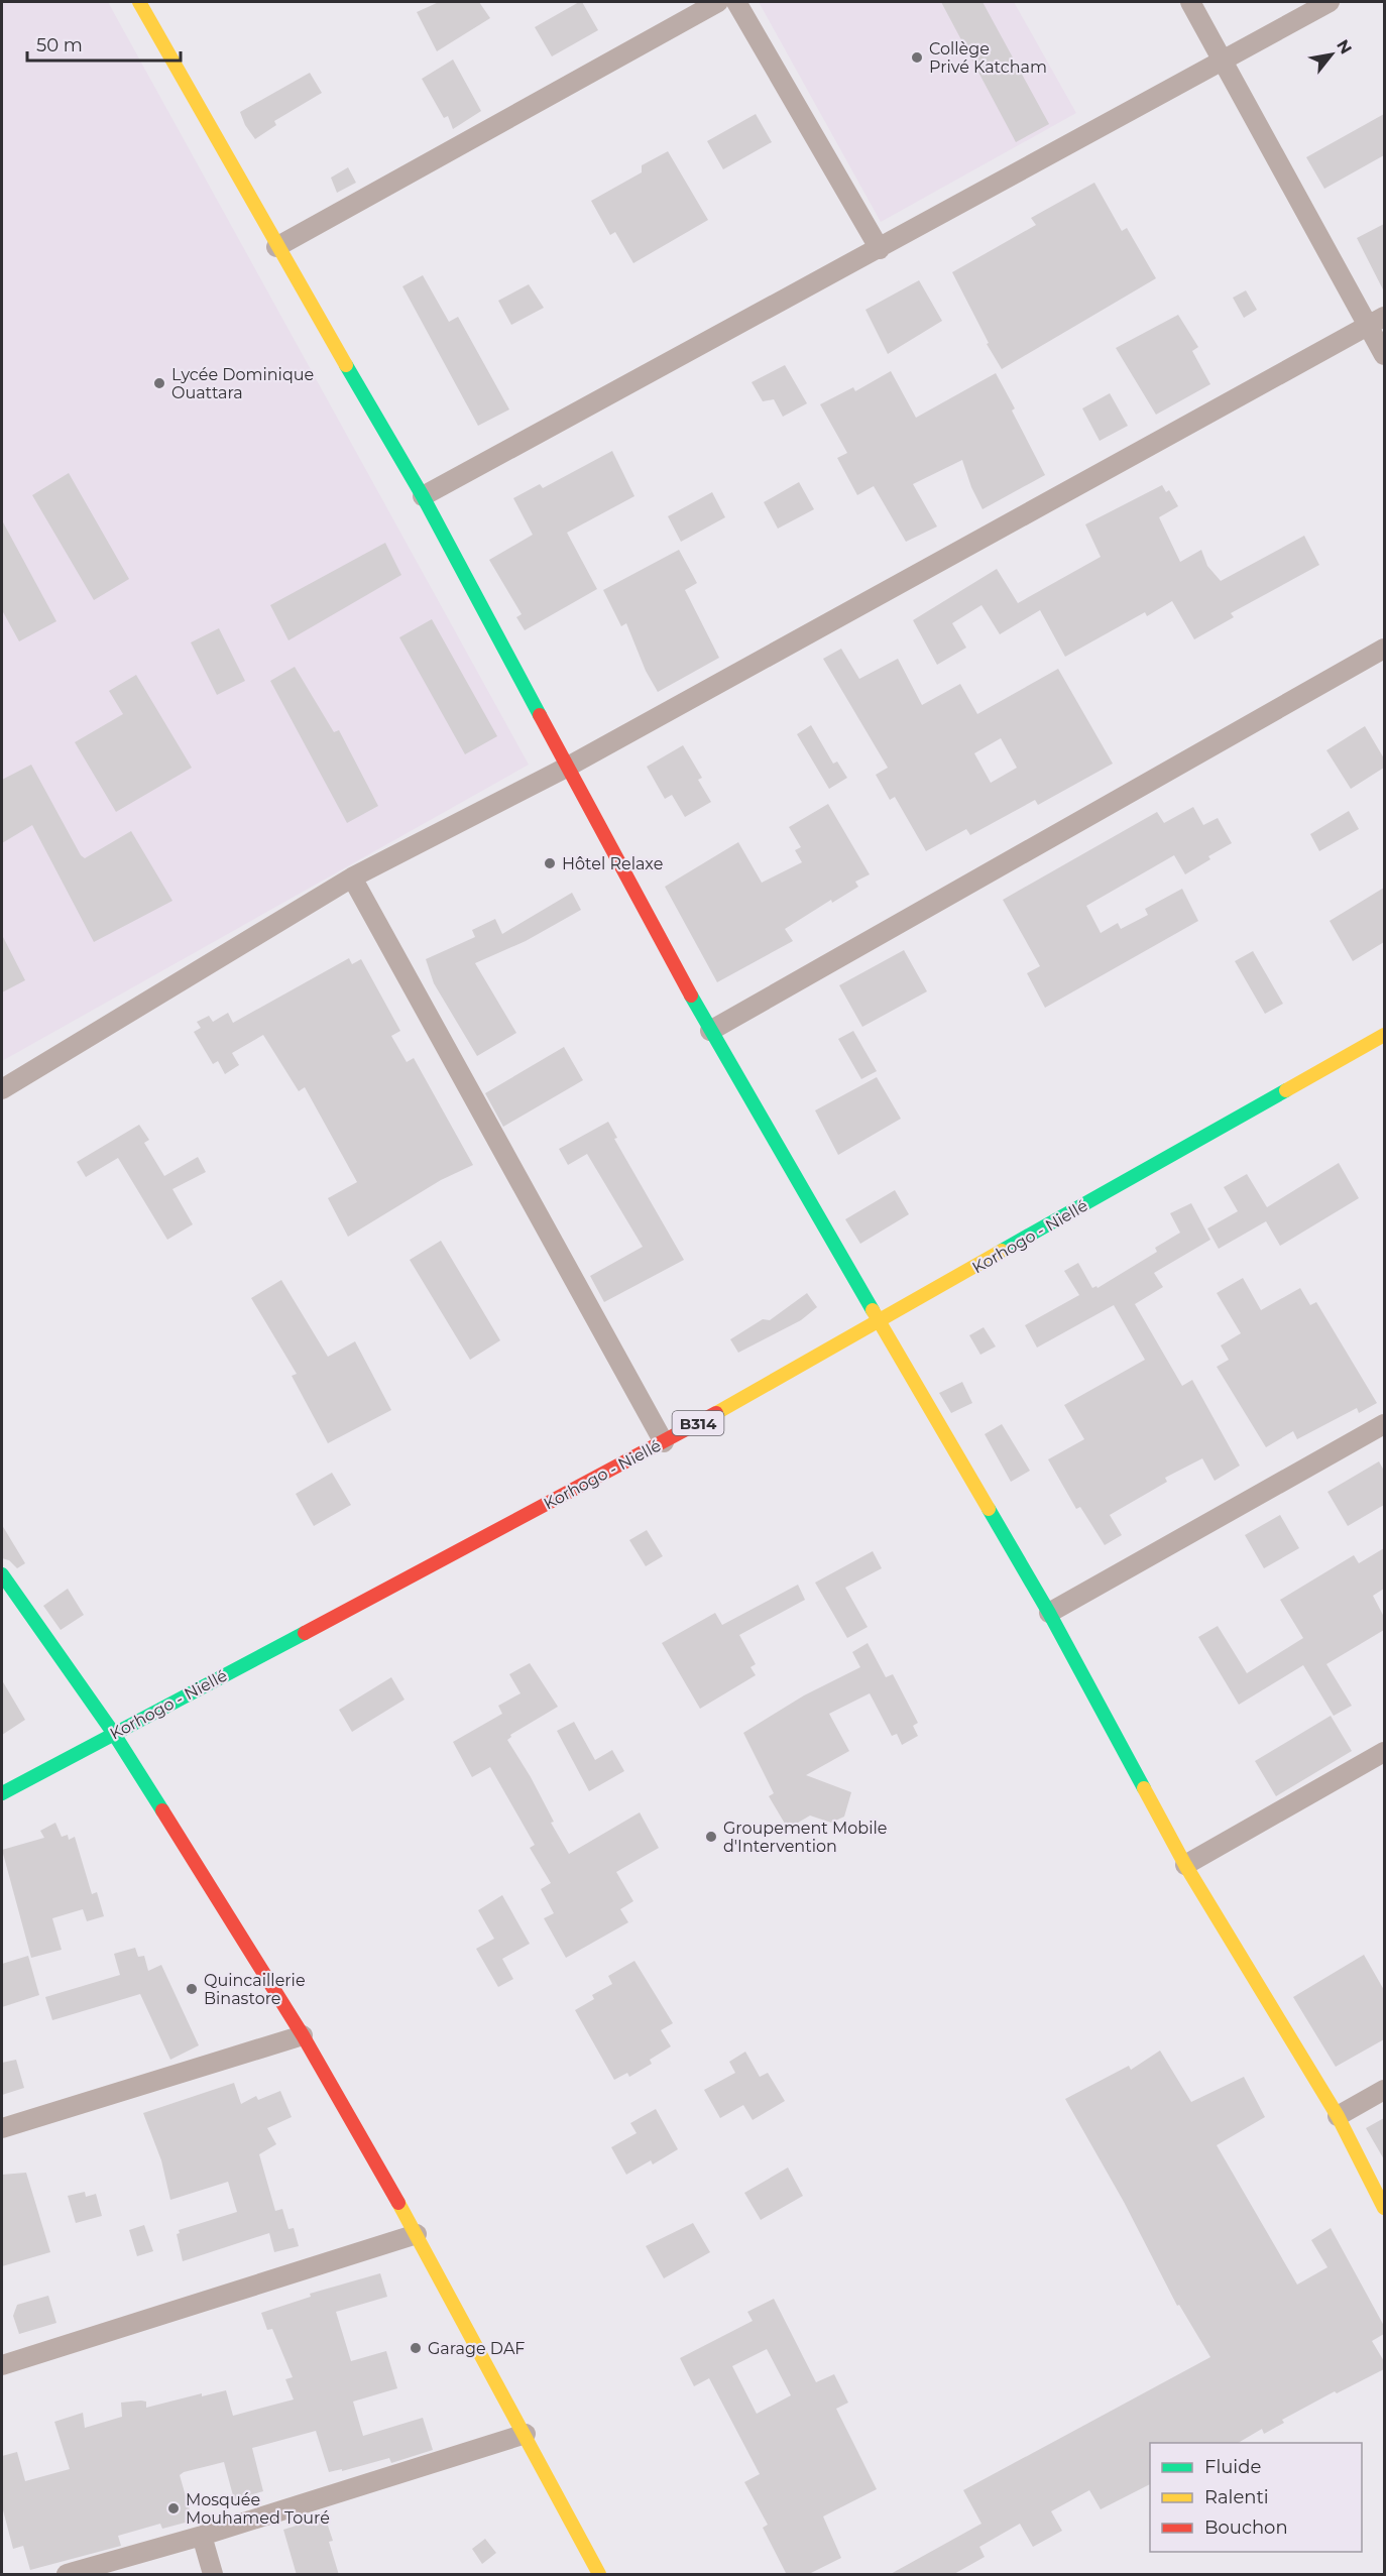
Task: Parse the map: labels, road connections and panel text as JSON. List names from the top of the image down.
{
  "streets": {
    "street": ["Korhogo - Niellé", "B314"]
  },
  "places": [
    "Collège Privé Katcham",
    "Lycée Dominique Ouattara",
    "Hôtel Relaxe",
    "Groupement Mobile d'Intervention",
    "Quincaillerie Binastore",
    "Garage DAF",
    "Mosquée Mouhamed Touré"
  ],
  "legend": ["Fluide", "Ralenti", "Bouchon"],
  "scale_bar": "50 m",
  "north": "top right"
}
